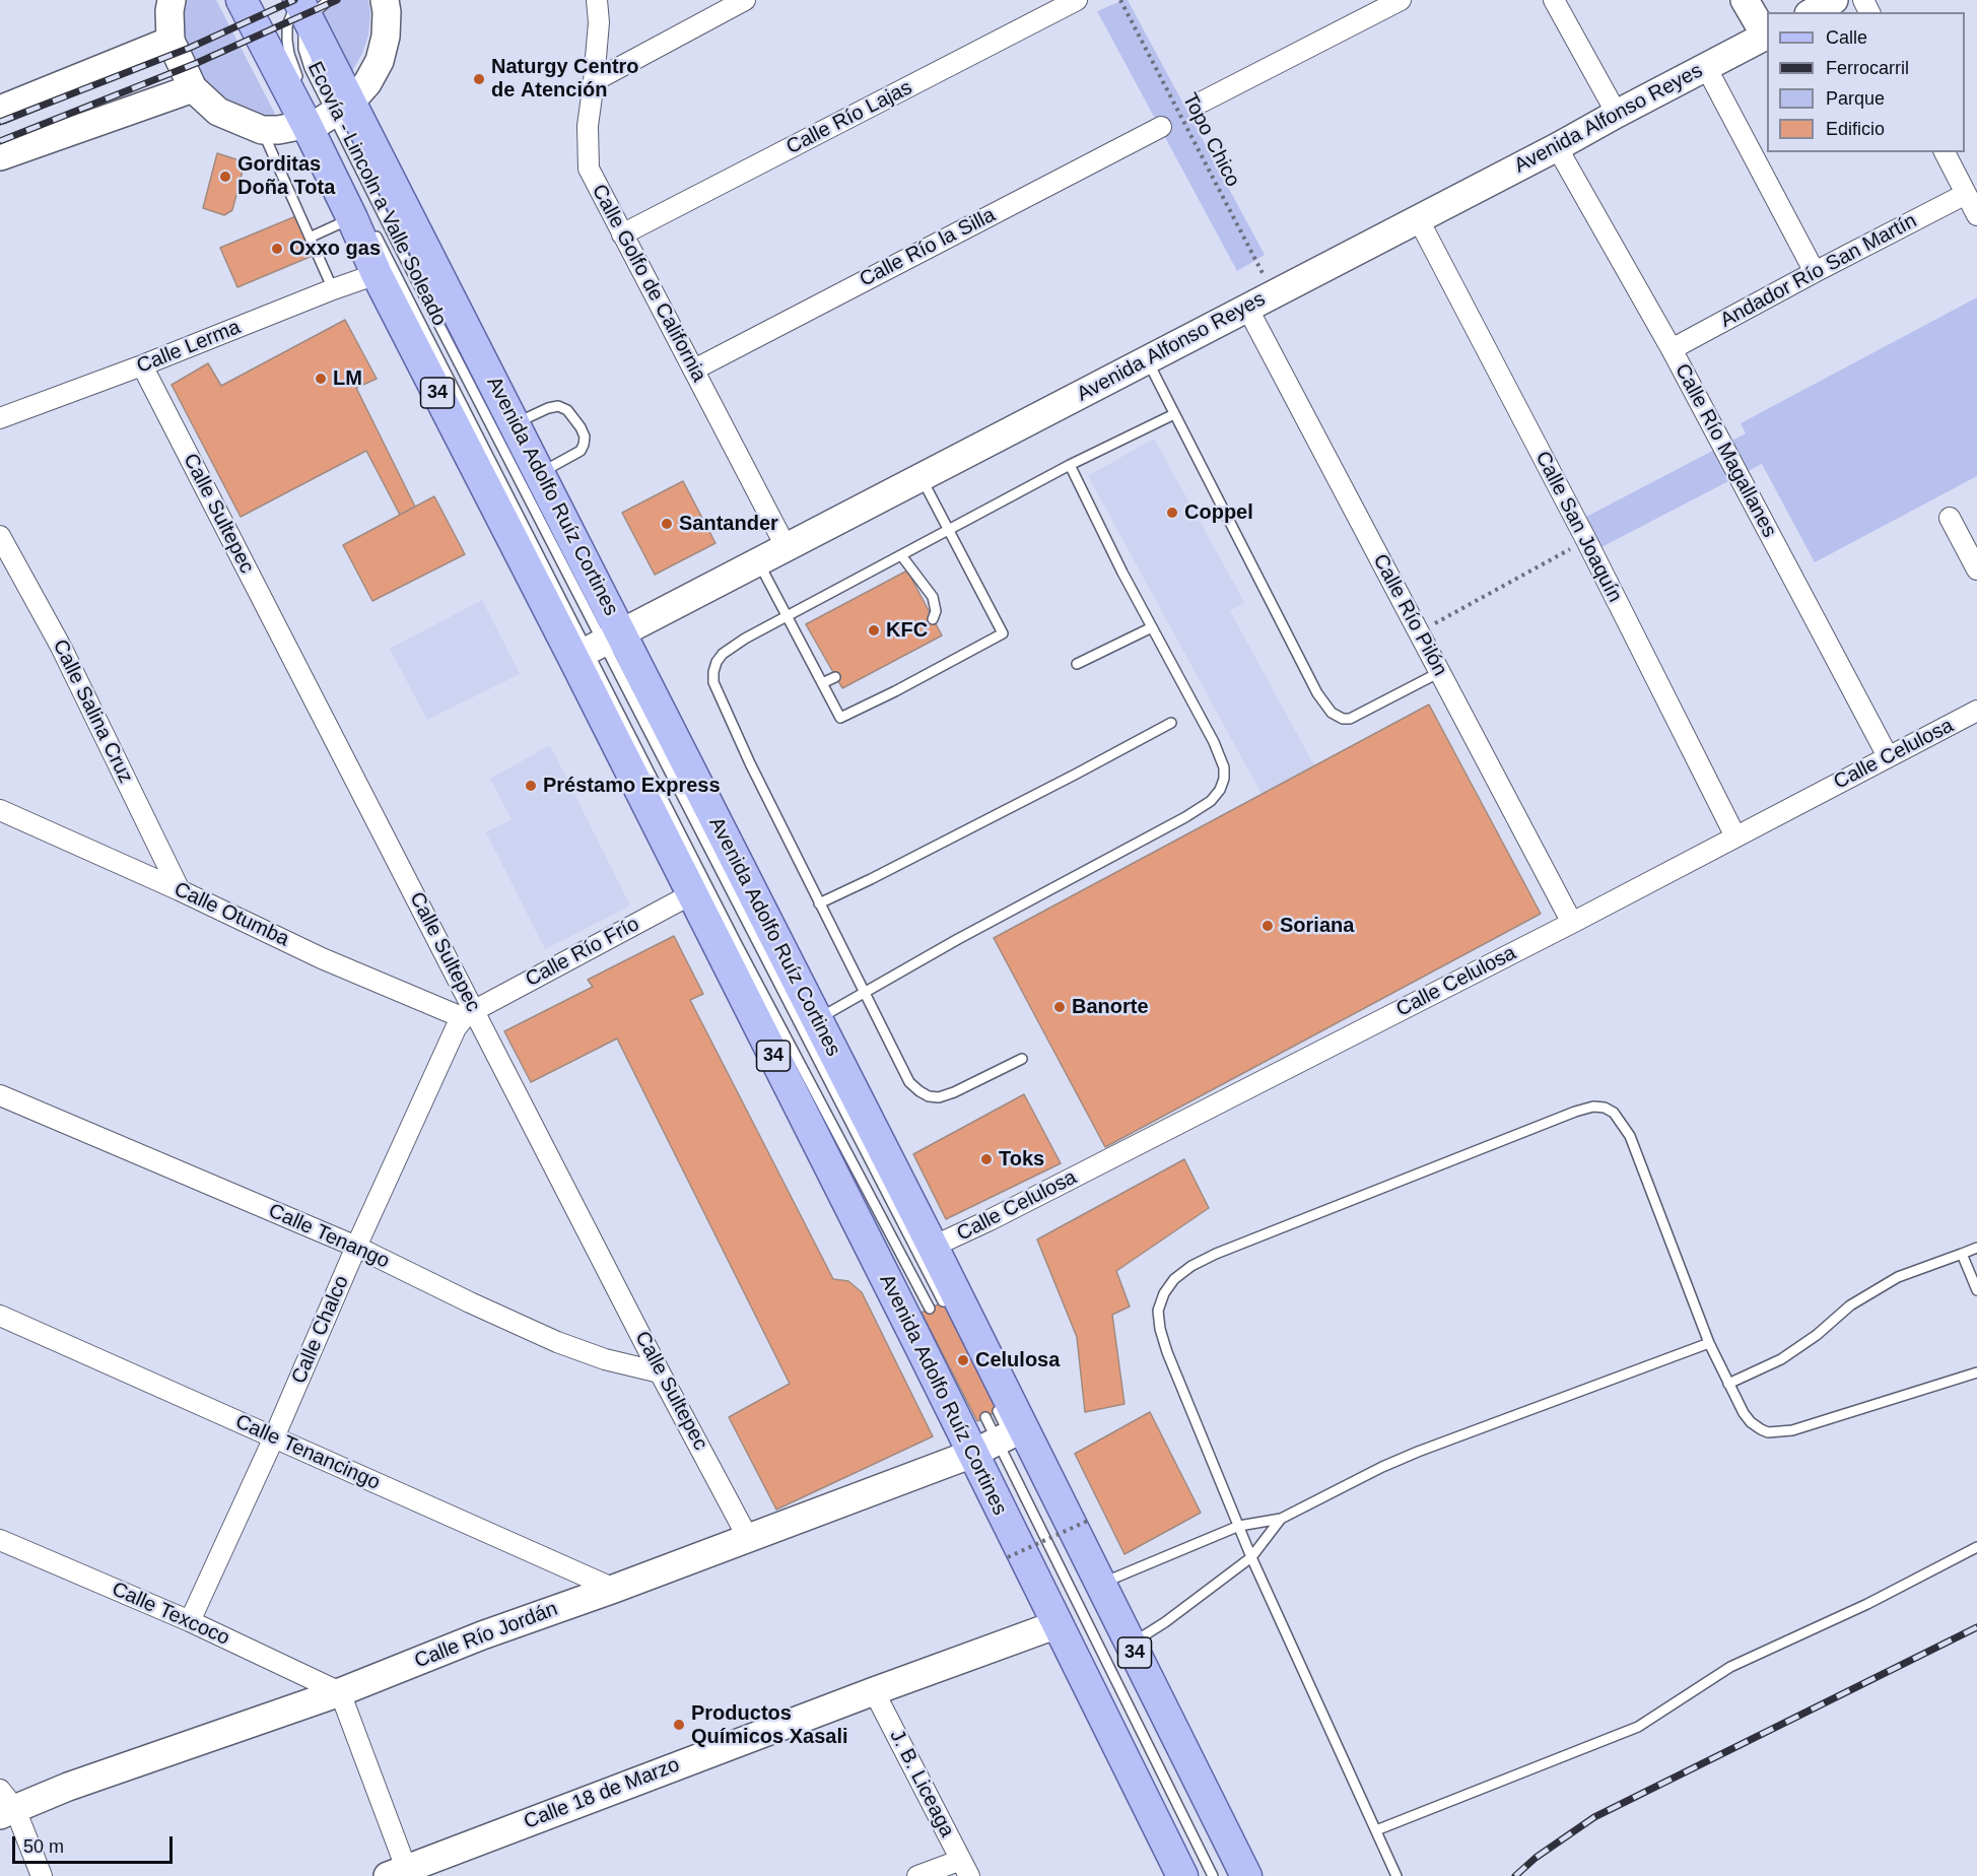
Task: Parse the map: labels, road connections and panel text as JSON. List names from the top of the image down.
{
  "streets": {
    "main road": ["34", "Avenida Adolfo Ruíz Cortines"],
    "street": [
      "Calle Río Lajas",
      "Avenida Alfonso Reyes",
      "Calle Río la Silla",
      "Andador Río San Martín",
      "Calle Golfo de California",
      "Calle Lerma",
      "Calle Río Magallanes",
      "Calle Sultepec",
      "Calle San Joaquín",
      "Calle Río Pilón",
      "Calle Salina Cruz",
      "Calle Celulosa",
      "Calle Otumba",
      "Calle Río Frío",
      "Calle Tenango",
      "Calle Chalco",
      "Calle Tenancingo",
      "Calle Texcoco",
      "Calle Río Jordán",
      "J. B. Liceaga",
      "Calle 18 de Marzo"
    ],
    "lane": ["Ecovía - Lincoln a Valle Soleado"],
    "path": ["Topo Chico"]
  },
  "crossings": [
    ["Calle Río Lajas", "Calle Golfo de California"],
    ["Avenida Alfonso Reyes", "Topo Chico"],
    ["Avenida Alfonso Reyes", "Ecovía - Lincoln a Valle Soleado"],
    ["Avenida Alfonso Reyes", "Calle Golfo de California"],
    ["Avenida Alfonso Reyes", "Calle Río Magallanes"],
    ["Avenida Alfonso Reyes", "Avenida Adolfo Ruíz Cortines"],
    ["Avenida Alfonso Reyes", "Calle San Joaquín"],
    ["Avenida Alfonso Reyes", "Calle Río Pilón"],
    ["Ecovía - Lincoln a Valle Soleado", "Avenida Adolfo Ruíz Cortines"],
    ["Calle Río la Silla", "Calle Golfo de California"],
    ["Andador Río San Martín", "Calle Río Magallanes"],
    ["Calle Lerma", "Avenida Adolfo Ruíz Cortines"],
    ["Calle Lerma", "Calle Sultepec"],
    ["Calle Río Magallanes", "Calle Celulosa"],
    ["Avenida Adolfo Ruíz Cortines", "Calle Celulosa"],
    ["Avenida Adolfo Ruíz Cortines", "Calle Río Frío"],
    ["Avenida Adolfo Ruíz Cortines", "Calle Río Jordán"],
    ["Avenida Adolfo Ruíz Cortines", "Calle 18 de Marzo"],
    ["Calle Sultepec", "Calle Otumba"],
    ["Calle Sultepec", "Calle Río Frío"],
    ["Calle Sultepec", "Calle Tenango"],
    ["Calle Sultepec", "Calle Chalco"],
    ["Calle Sultepec", "Calle Río Jordán"],
    ["Calle San Joaquín", "Calle Celulosa"],
    ["Calle Río Pilón", "Calle Celulosa"],
    ["Calle Salina Cruz", "Calle Otumba"],
    ["Calle Otumba", "Calle Río Frío"],
    ["Calle Otumba", "Calle Chalco"],
    ["Calle Río Frío", "Calle Chalco"],
    ["Calle Tenango", "Calle Chalco"],
    ["Calle Chalco", "Calle Tenancingo"],
    ["Calle Chalco", "Calle Texcoco"],
    ["Calle Tenancingo", "Calle Río Jordán"],
    ["Calle Texcoco", "Calle Río Jordán"],
    ["J. B. Liceaga", "Calle 18 de Marzo"]
  ],
  "places": [
    "Naturgy Centro de Atención",
    "Gorditas Doña Tota",
    "Oxxo gas",
    "LM",
    "Coppel",
    "Santander",
    "KFC",
    "Préstamo Express",
    "Soriana",
    "Banorte",
    "Toks",
    "Celulosa",
    "Productos Químicos Xasali"
  ],
  "legend": [
    "Calle",
    "Ferrocarril",
    "Parque",
    "Edificio"
  ],
  "scale_bar": "50 m"
}
